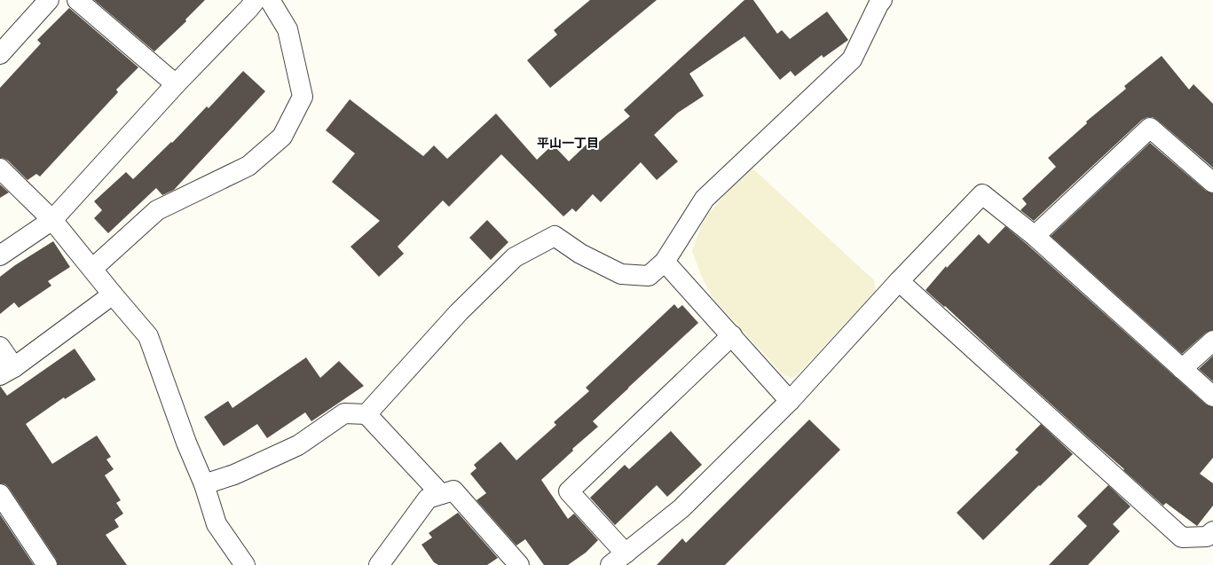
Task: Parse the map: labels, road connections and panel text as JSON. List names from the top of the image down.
{
  "districts": ["平山一丁目"]
}
